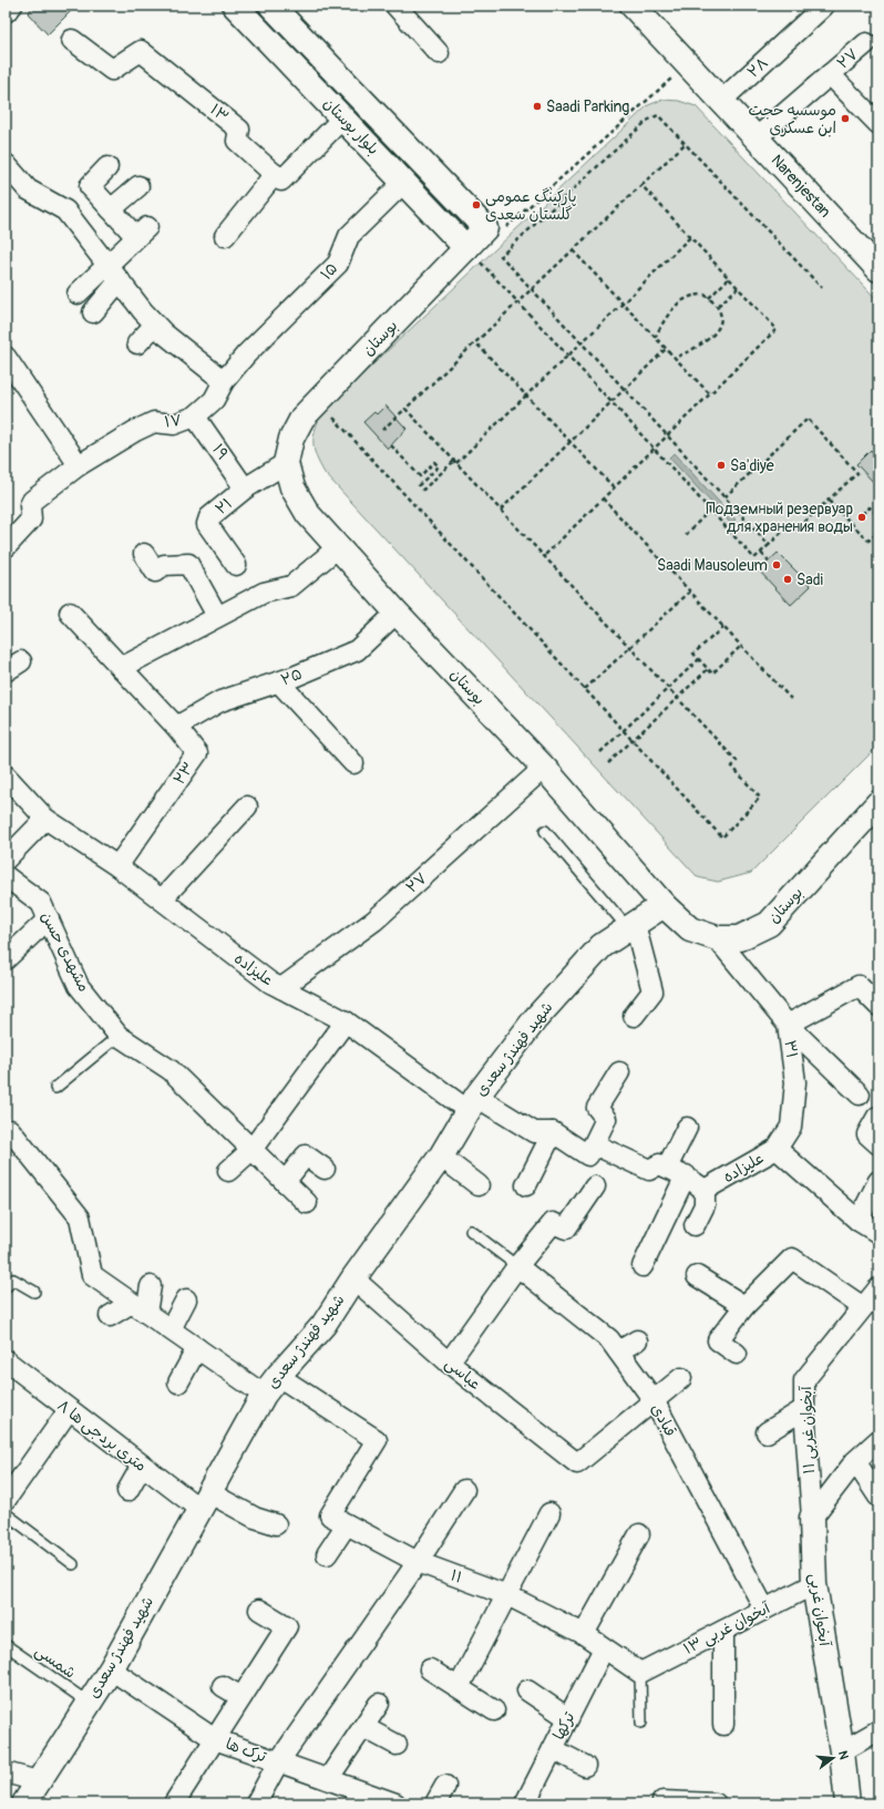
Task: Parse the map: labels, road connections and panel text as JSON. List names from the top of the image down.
{
  "streets": {
    "street": [
      "۲۷",
      "۲۸",
      "۱۳",
      "بلوار بوستان",
      "Narenjestan",
      "۱۵",
      "بوستان",
      "۱۷",
      "۱۹",
      "۲۱",
      "۲۵",
      "۲۳",
      "مشهدی حسن",
      "علیزاده",
      "شهید فهندژ سعدی",
      "۳۱",
      "عباسی",
      "قبادی",
      "آبخوان غربی ۱۱",
      "۸ متری بردجی ها",
      "۱۱",
      "آبخوان غربی",
      "آبخوان غربی ۱۳",
      "ترکها",
      "ترک ها"
    ],
    "lane": ["شمسی"]
  },
  "crossings": [
    ["۲۷", "Narenjestan"],
    ["۲۷", "بوستان"],
    ["۲۷", "علیزاده"],
    ["۲۸", "Narenjestan"],
    ["بلوار بوستان", "۱۵"],
    ["بلوار بوستان", "بوستان"],
    ["۱۵", "۱۷"],
    ["بوستان", "۲۱"],
    ["بوستان", "۲۵"],
    ["بوستان", "شهید فهندژ سعدی"],
    ["۱۷", "۱۹"],
    ["۱۹", "۲۱"],
    ["۲۵", "۲۳"],
    ["۲۳", "علیزاده"],
    ["علیزاده", "شهید فهندژ سعدی"],
    ["علیزاده", "۳۱"],
    ["شهید فهندژ سعدی", "عباسی"],
    ["شهید فهندژ سعدی", "۸ متری بردجی ها"],
    ["شهید فهندژ سعدی", "شمسی"],
    ["شهید فهندژ سعدی", "ترک ها"],
    ["عباسی", "قبادی"],
    ["قبادی", "آبخوان غربی ۱۳"],
    ["آبخوان غربی ۱۱", "آبخوان غربی"],
    ["۱۱", "آبخوان غربی ۱۳"],
    ["۱۱", "ترکها"],
    ["آبخوان غربی", "آبخوان غربی ۱۳"]
  ],
  "places": [
    "Saadi Parking",
    "موسسه حجت ابن عسکری",
    "پارکینگ عمومی گلستان سعدی",
    "Sa'diye",
    "Подземный резервуар для хранения воды",
    "Saadi Mausoleum",
    "Sadi"
  ],
  "north": "right"
}
